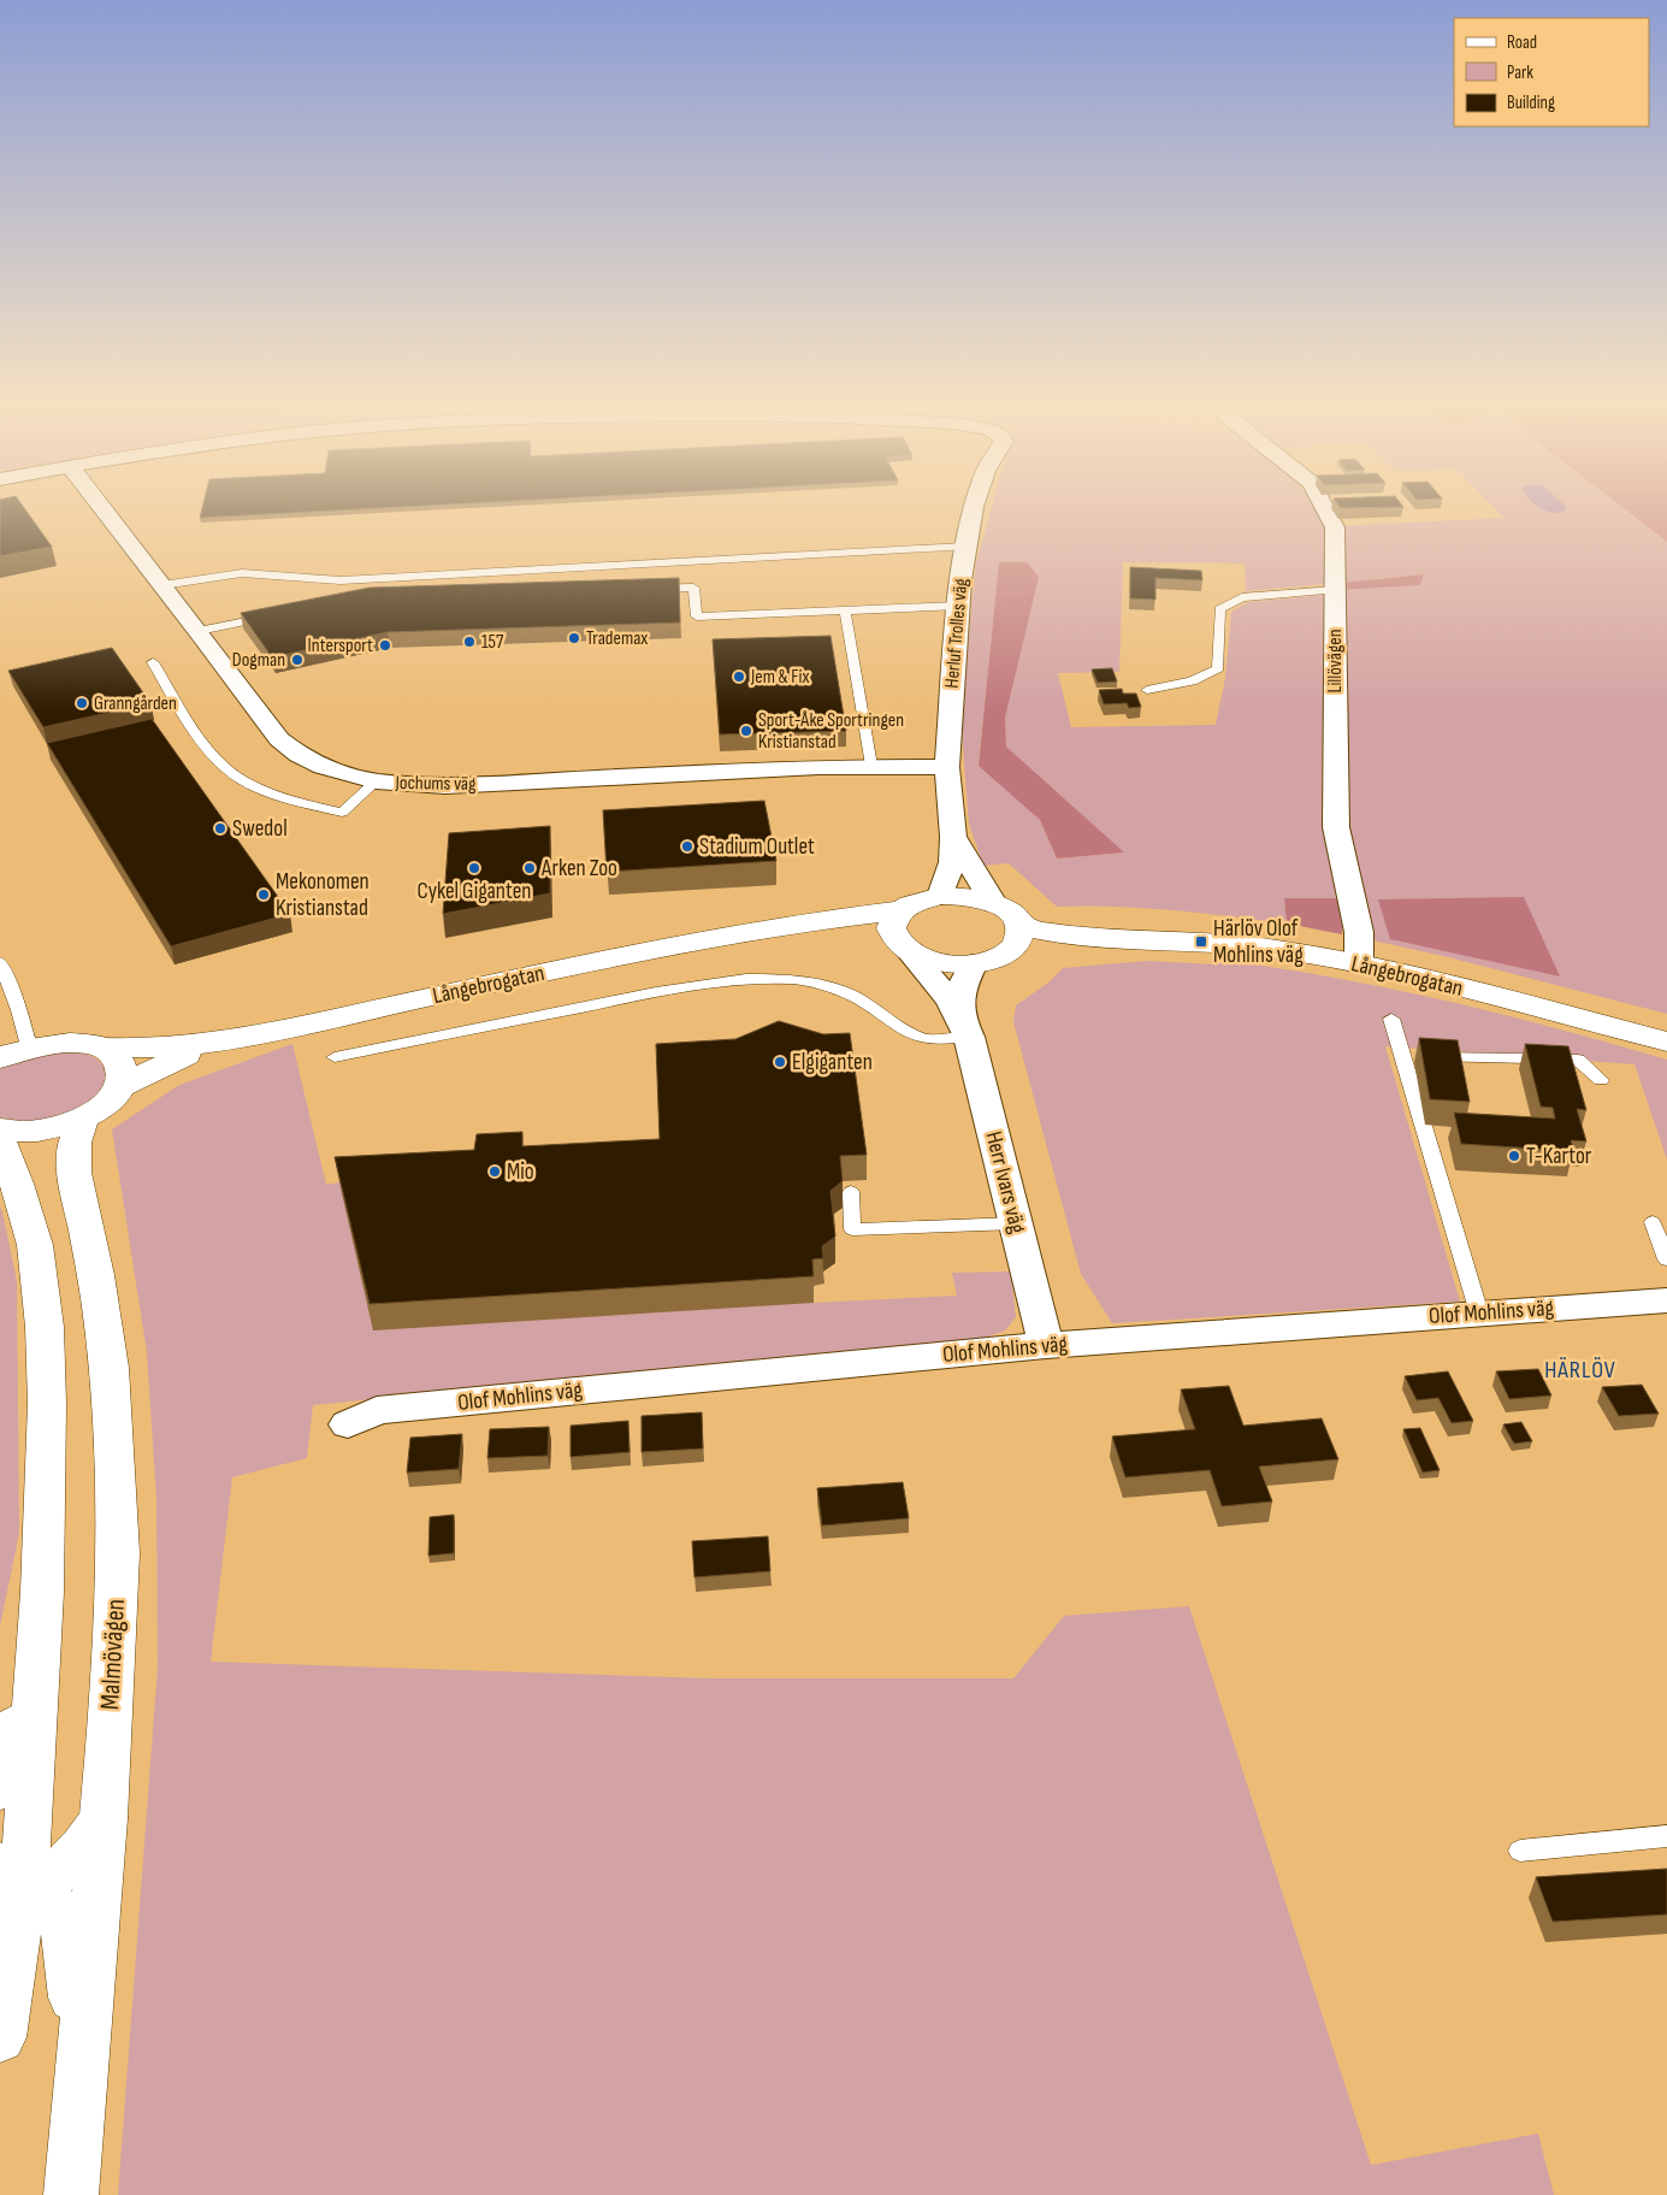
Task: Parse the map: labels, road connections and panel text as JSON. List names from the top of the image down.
{
  "streets": {
    "main road": ["Långebrogatan", "Malmövägen"],
    "street": [
      "Herluf Trolles väg",
      "Lillövägen",
      "Jochums väg",
      "Herr Ivars väg",
      "Olof Mohlins väg"
    ]
  },
  "crossings": [
    ["Herluf Trolles väg", "Jochums väg"],
    ["Herluf Trolles väg", "Långebrogatan"],
    ["Lillövägen", "Långebrogatan"],
    ["Långebrogatan", "Herr Ivars väg"],
    ["Långebrogatan", "Malmövägen"],
    ["Herr Ivars väg", "Olof Mohlins väg"]
  ],
  "districts": ["HÄRLÖV"],
  "places": {
    "other": [
      "Trademax",
      "157",
      "Intersport",
      "Dogman",
      "Jem & Fix",
      "Granngården",
      "Sport-Åke Sportringen Kristianstad",
      "Swedol",
      "Stadium Outlet",
      "Cykel Giganten",
      "Arken Zoo",
      "Mekonomen Kristianstad",
      "Elgiganten",
      "T-Kartor",
      "Mio"
    ],
    "transit": ["Härlöv Olof Mohlins väg"]
  },
  "legend": ["Road", "Park", "Building"]
}
